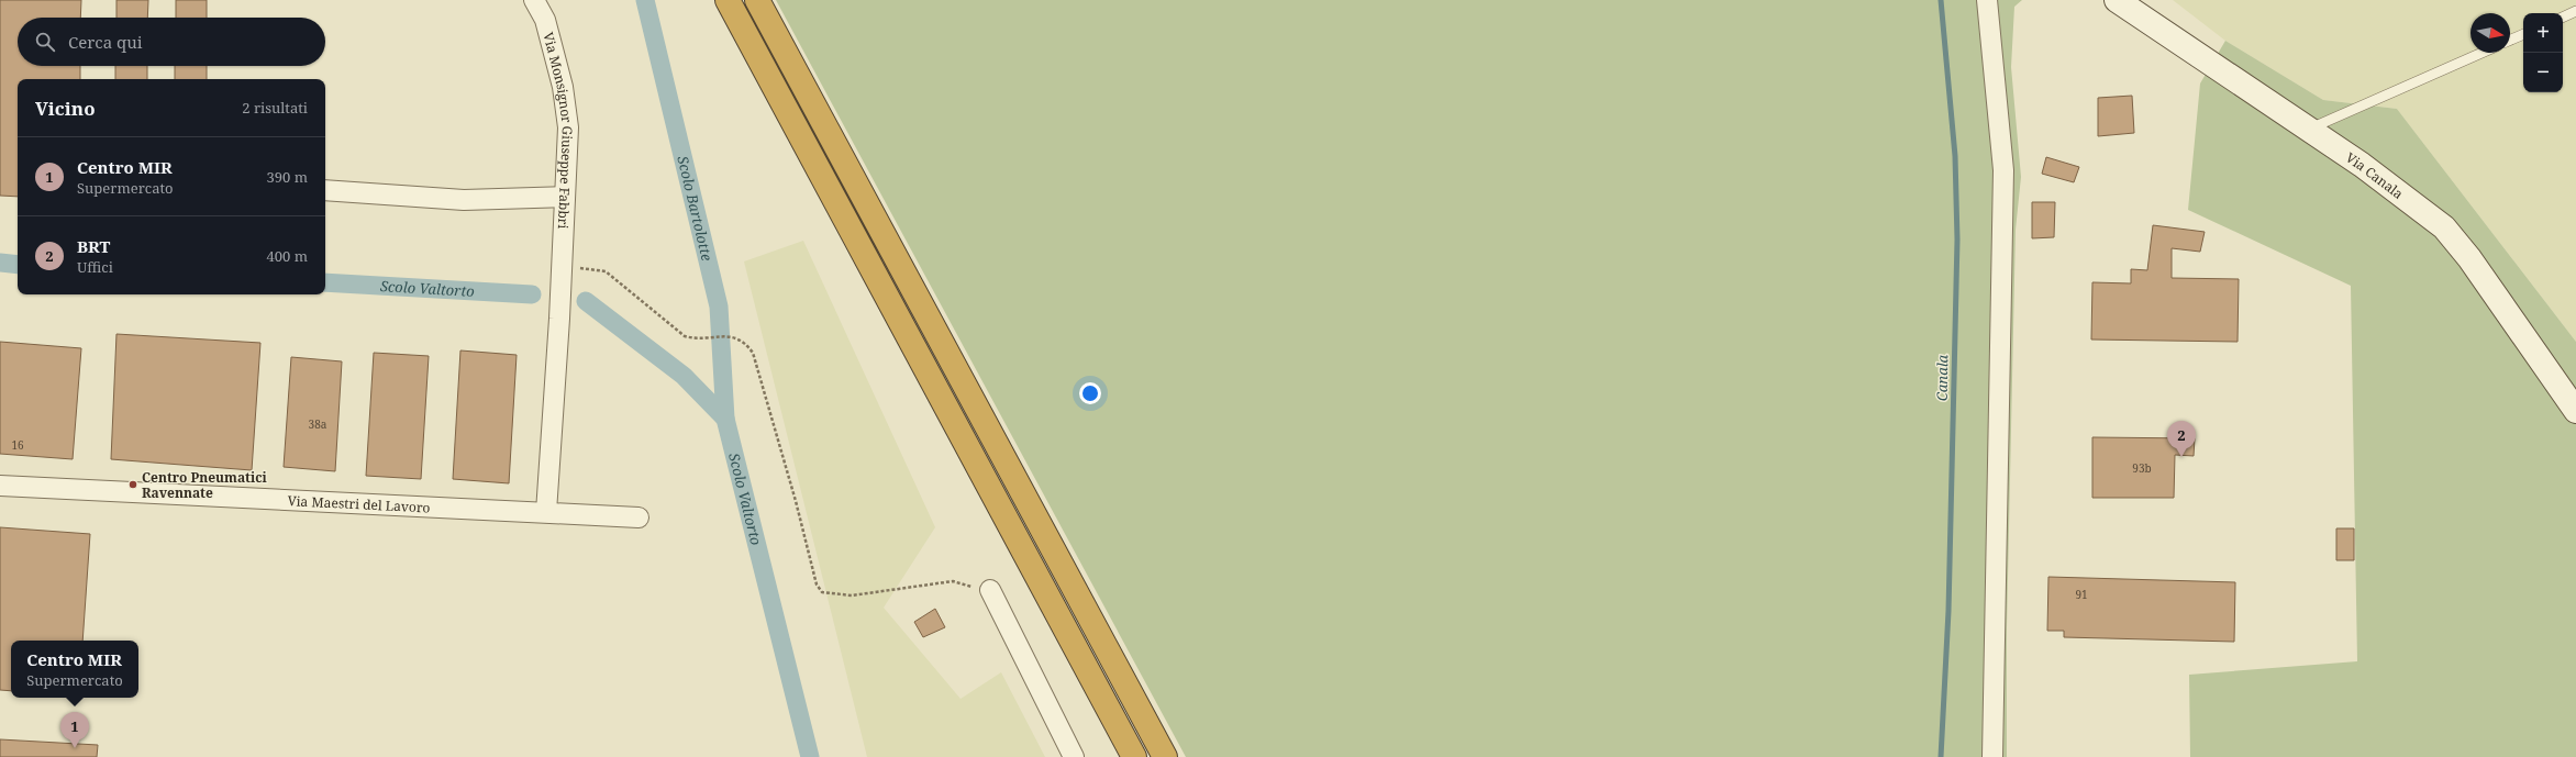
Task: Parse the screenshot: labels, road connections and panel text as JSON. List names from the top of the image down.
{
  "streets": {
    "street": ["Via Monsignor Giuseppe Fabbri", "Via Canala", "Via Maestri del Lavoro"]
  },
  "crossings": [
    ["Via Monsignor Giuseppe Fabbri", "Via Maestri del Lavoro"]
  ],
  "water": ["Scolo Bartolotte", "Scolo Valtorto", "Canala"],
  "places": ["Centro Pneumatici Ravennate"],
  "house_numbers": [
    "38a",
    "16",
    "93b",
    "91"
  ],
  "north": "right",
  "page": {
    "map_buttons": ["+", "−"],
    "search": "Cerca qui",
    "heading": ["Vicino", "2 risultati"],
    "list": [
      {
        "mark": "1",
        "name": "Centro MIR",
        "note": "Supermercato",
        "value": "390 m"
      },
      {
        "mark": "2",
        "name": "BRT",
        "note": "Uffici",
        "value": "400 m"
      }
    ],
    "pins": ["2", "1"],
    "popup": ["Centro MIR", "Supermercato"]
  }
}
